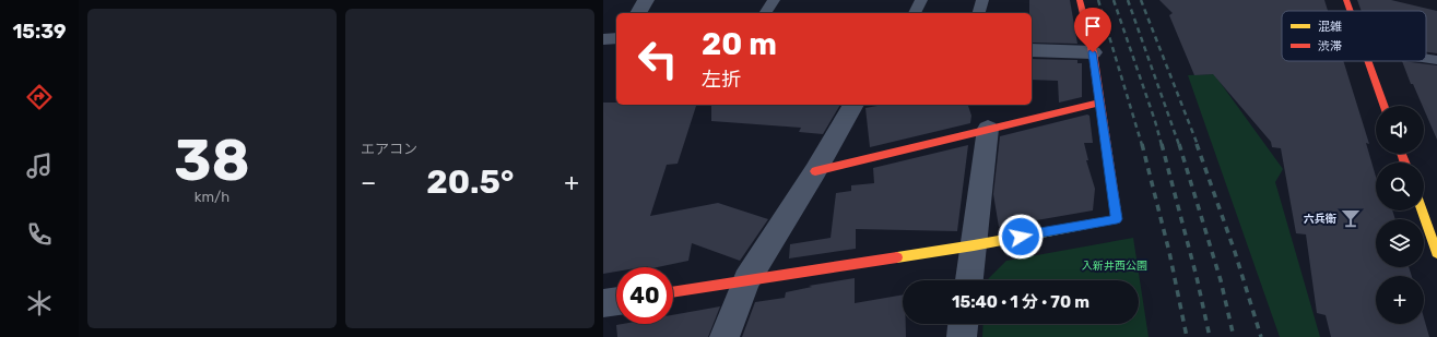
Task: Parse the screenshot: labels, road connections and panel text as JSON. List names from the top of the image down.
{
  "parks": ["入新井西公園"],
  "places": {
    "bar": ["六兵衛"]
  },
  "legend": ["混雑", "渋滞"],
  "page": {
    "tabs": "15:39",
    "tile": [
      ["38", "km/h"],
      "エアコン"
    ],
    "turn": ["20 m", "左折"],
    "map_buttons": "+",
    "heat": ["−", "20.5°", "+"],
    "limit": "40",
    "trip": "15:40 · 1 分 · 70 m"
  }
}
